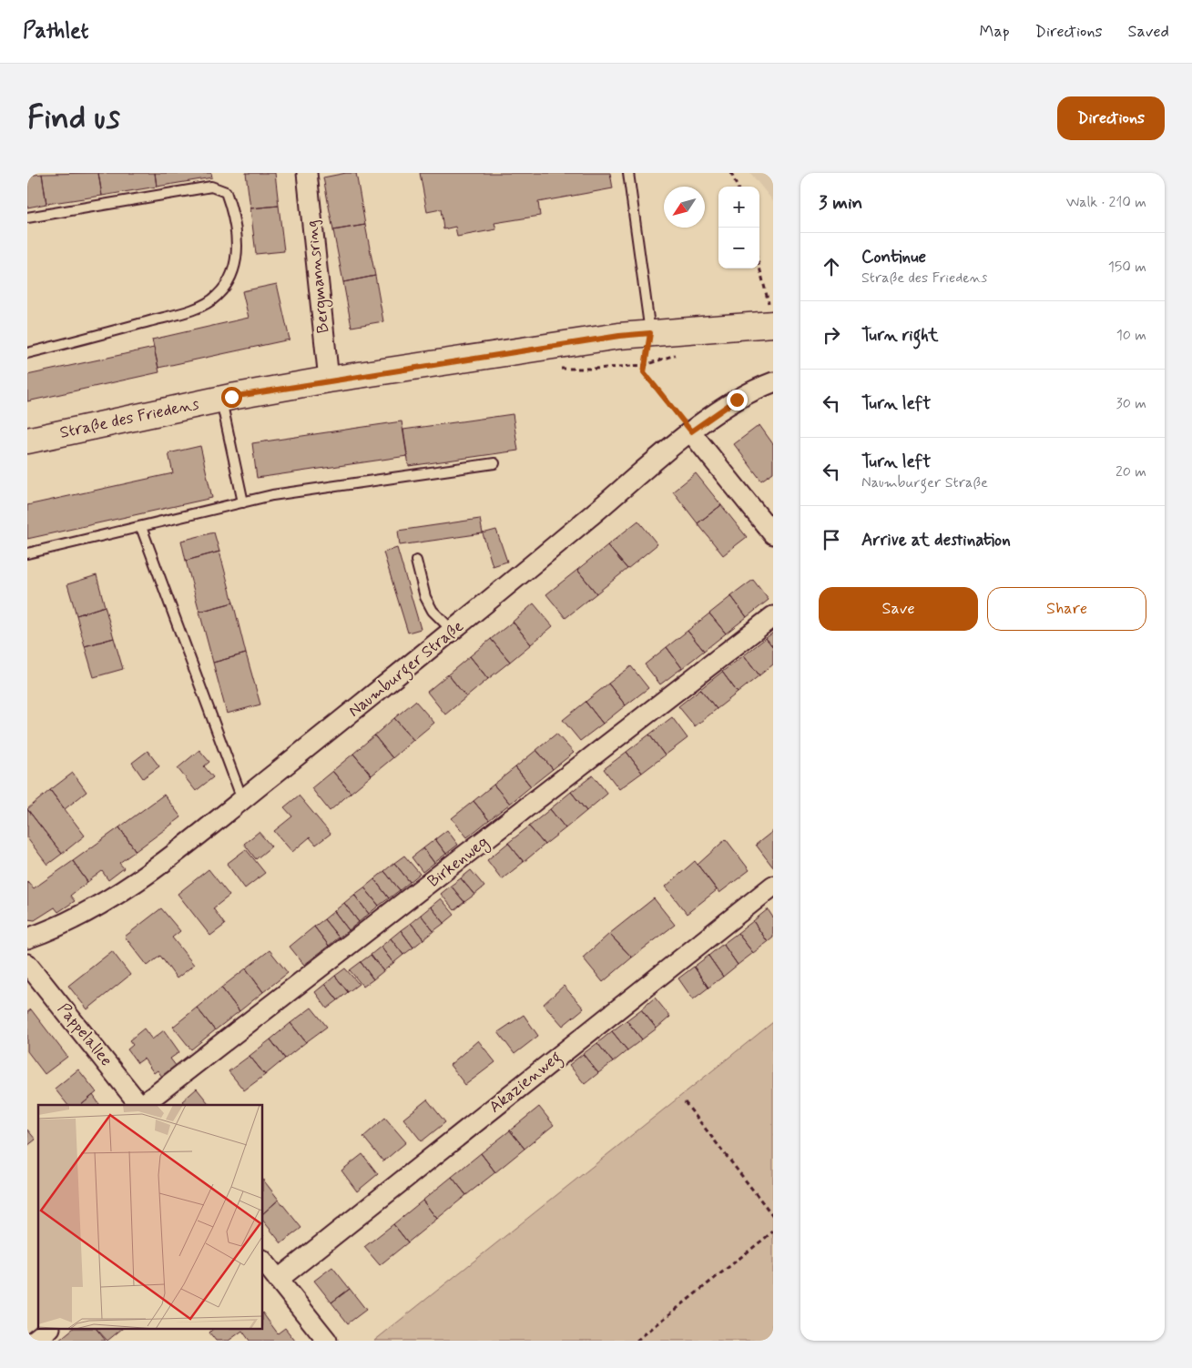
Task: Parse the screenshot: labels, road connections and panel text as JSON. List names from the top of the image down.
{
  "streets": {
    "street": [
      "Bergmannsring",
      "Straße des Friedens",
      "Naumburger Straße",
      "Birkenweg",
      "Pappelallee",
      "Akazienweg"
    ]
  },
  "crossings": [
    ["Bergmannsring", "Straße des Friedens"]
  ],
  "north": "bottom left",
  "page": {
    "header": "Pathlet",
    "nav": ["Map", "Directions", "Saved"],
    "buttons": [
      "Directions",
      ["Save", "Share"]
    ],
    "title": "Find us",
    "heading": ["3 min", "Walk · 210 m"],
    "map_buttons": ["+", "−"],
    "list": [
      ["Continue", "Straße des Friedens", "150 m"],
      ["Turn right", "10 m"],
      ["Turn left", "30 m"],
      ["Turn left", "Naumburger Straße", "20 m"],
      "Arrive at destination"
    ]
  }
}
